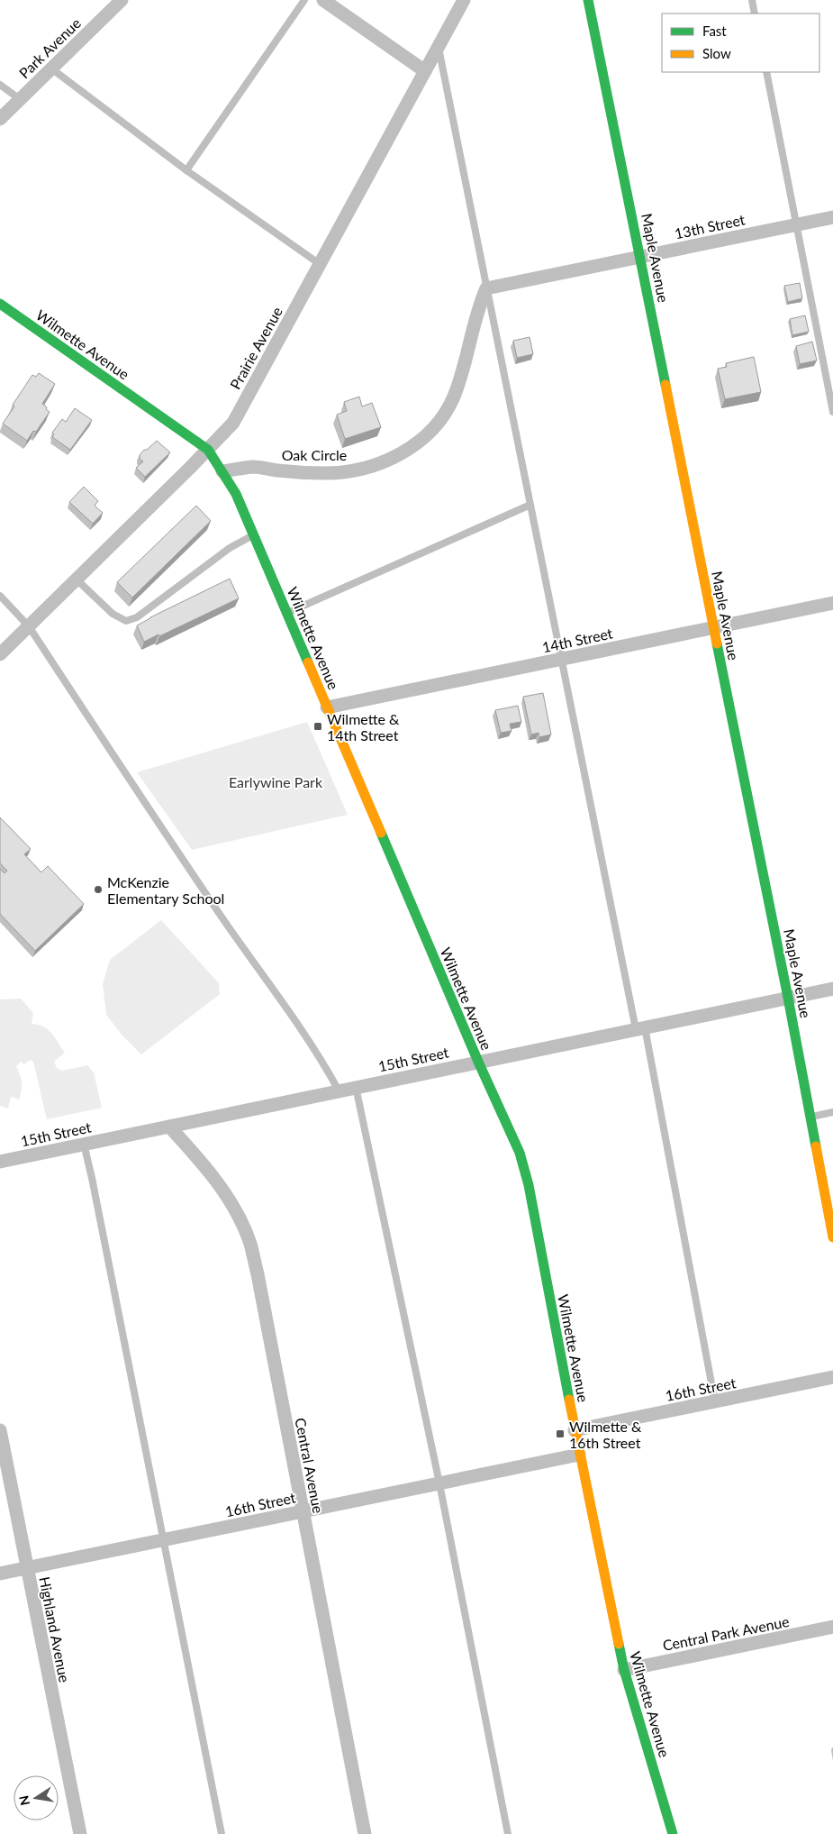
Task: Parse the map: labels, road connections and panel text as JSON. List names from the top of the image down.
{
  "streets": {
    "street": [
      "Park Avenue",
      "13th Street",
      "Maple Avenue",
      "Wilmette Avenue",
      "Prairie Avenue",
      "Oak Circle",
      "14th Street",
      "15th Street",
      "16th Street",
      "Central Avenue",
      "Highland Avenue",
      "Central Park Avenue"
    ]
  },
  "crossings": [
    ["13th Street", "Maple Avenue"],
    ["13th Street", "Oak Circle"],
    ["Maple Avenue", "14th Street"],
    ["Maple Avenue", "15th Street"],
    ["Wilmette Avenue", "Prairie Avenue"],
    ["Wilmette Avenue", "Oak Circle"],
    ["Wilmette Avenue", "14th Street"],
    ["Wilmette Avenue", "15th Street"],
    ["Wilmette Avenue", "16th Street"],
    ["Wilmette Avenue", "Central Park Avenue"],
    ["15th Street", "Central Avenue"],
    ["16th Street", "Central Avenue"],
    ["16th Street", "Highland Avenue"]
  ],
  "parks": ["Earlywine Park"],
  "places": {
    "transit": ["Wilmette & 14th Street", "Wilmette & 16th Street"],
    "other": ["McKenzie Elementary School"]
  },
  "legend": ["Fast", "Slow"],
  "north": "left"
}
